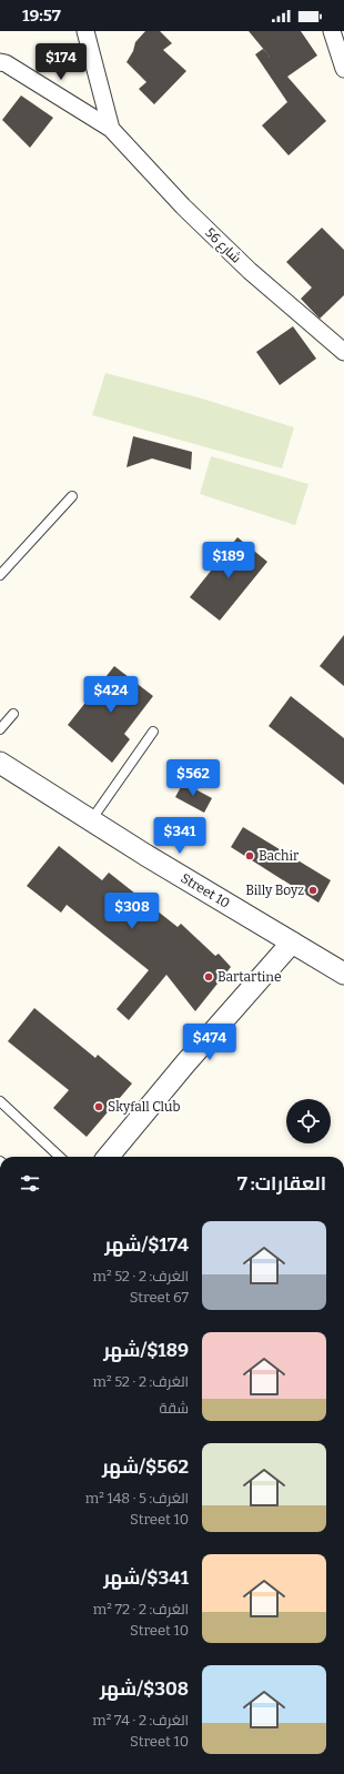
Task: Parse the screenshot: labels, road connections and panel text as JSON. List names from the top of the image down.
{
  "streets": {
    "street": ["شارع 56", "Street 10"]
  },
  "places": [
    "Bachir",
    "Billy Boyz",
    "Bartartine",
    "Skyfall Club"
  ],
  "page": {
    "status": "19:57",
    "price": [
      "$174",
      "$189",
      "$424",
      "$562",
      "$341",
      "$308",
      "$474"
    ],
    "heading": "العقارات: 7",
    "list": [
      {
        "name": "$174/شهر",
        "note": "الغرف: 2 · 52 m² · Street 67"
      },
      {
        "name": "$189/شهر",
        "note": "الغرف: 2 · 52 m² · شقة"
      },
      {
        "name": "$562/شهر",
        "note": "الغرف: 5 · 148 m² · Street 10"
      },
      {
        "name": "$341/شهر",
        "note": "الغرف: 2 · 72 m² · Street 10"
      },
      {
        "name": "$308/شهر",
        "note": "الغرف: 2 · 74 m² · Street 10"
      }
    ]
  }
}
